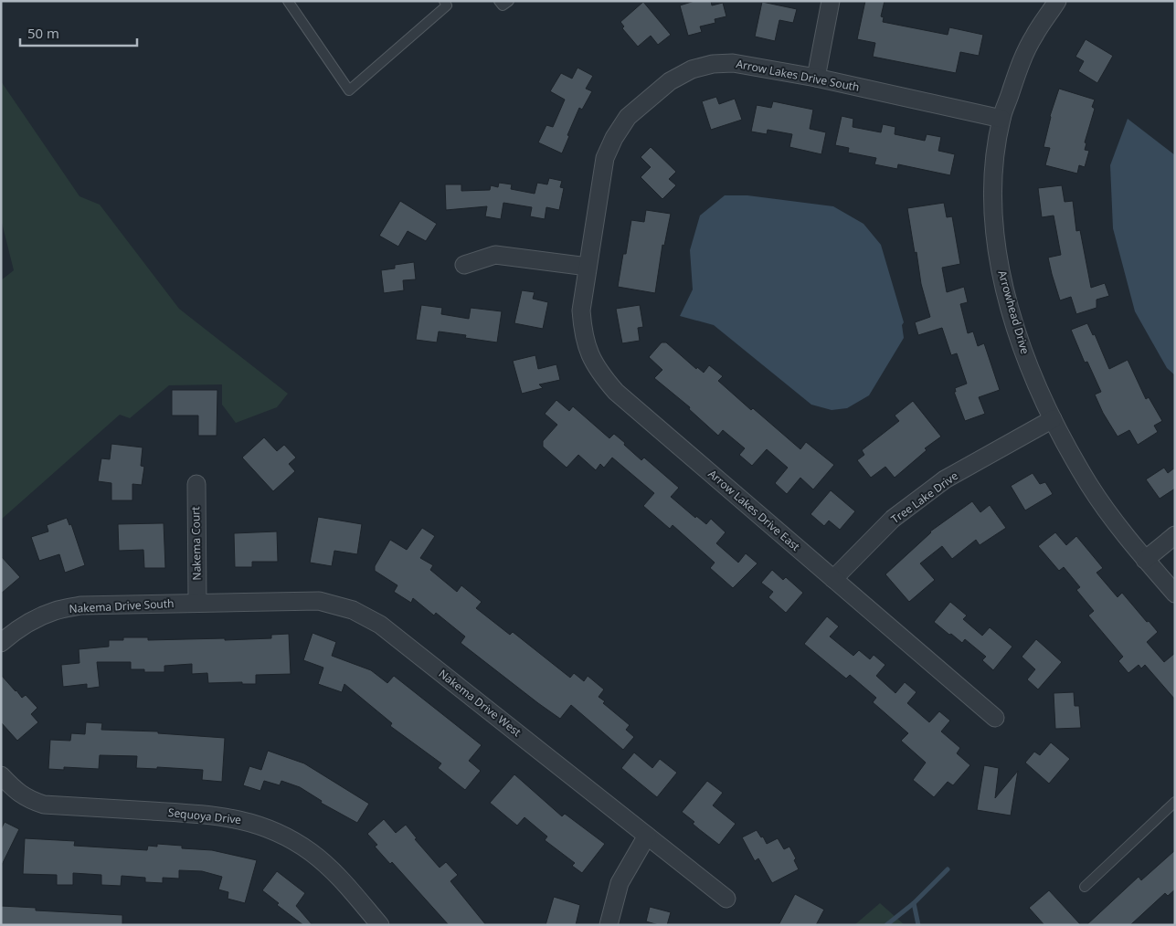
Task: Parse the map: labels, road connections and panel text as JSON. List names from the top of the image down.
{
  "streets": {
    "street": [
      "Arrow Lakes Drive South",
      "Arrowhead Drive",
      "Tree Lake Drive",
      "Arrow Lakes Drive East",
      "Nakema Court",
      "Nakema Drive South",
      "Nakema Drive West",
      "Sequoya Drive"
    ]
  },
  "crossings": [
    ["Arrow Lakes Drive South", "Arrowhead Drive"],
    ["Arrow Lakes Drive South", "Arrow Lakes Drive East"],
    ["Arrowhead Drive", "Tree Lake Drive"],
    ["Tree Lake Drive", "Arrow Lakes Drive East"],
    ["Nakema Court", "Nakema Drive South"],
    ["Nakema Court", "Nakema Drive West"],
    ["Nakema Drive South", "Nakema Drive West"]
  ],
  "scale_bar": "50 m"
}
